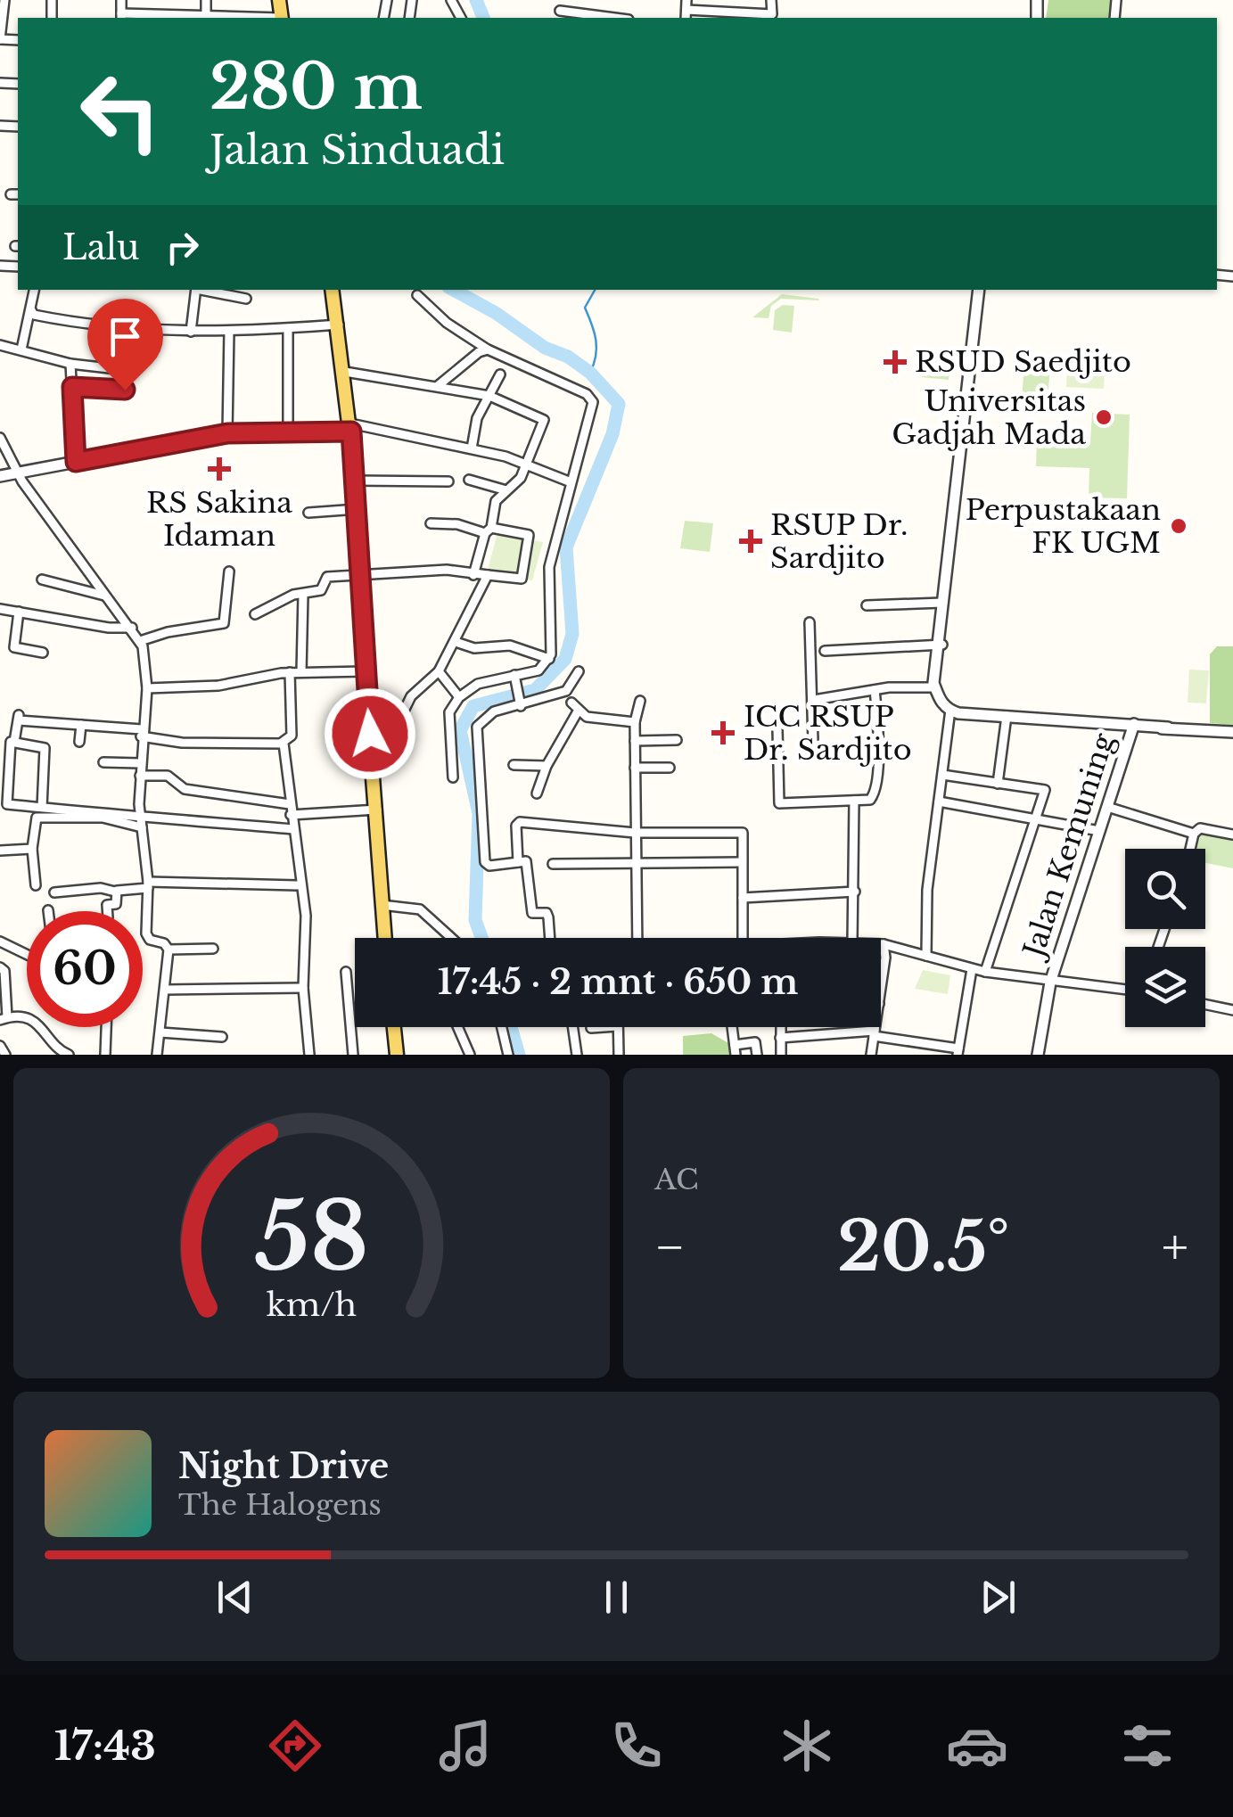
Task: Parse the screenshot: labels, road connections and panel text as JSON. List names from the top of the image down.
{
  "streets": {
    "street": ["Jalan Kemuning"]
  },
  "places": {
    "health": [
      "RSUD Saedjito",
      "RS Sakina Idaman",
      "RSUP Dr. Sardjito",
      "ICC RSUP Dr. Sardjito"
    ],
    "other": ["Universitas Gadjah Mada", "Perpustakaan FK UGM"]
  },
  "page": {
    "turn": ["280 m", "Jalan Sinduadi"],
    "then": "Lalu",
    "limit": "60",
    "trip": "17:45 · 2 mnt · 650 m",
    "tile": "AC",
    "heat": ["−", "20.5°", "+"],
    "song": ["Night Drive", "The Halogens"],
    "tabs": "17:43",
    "gauge": ["58", "km/h"]
  }
}
